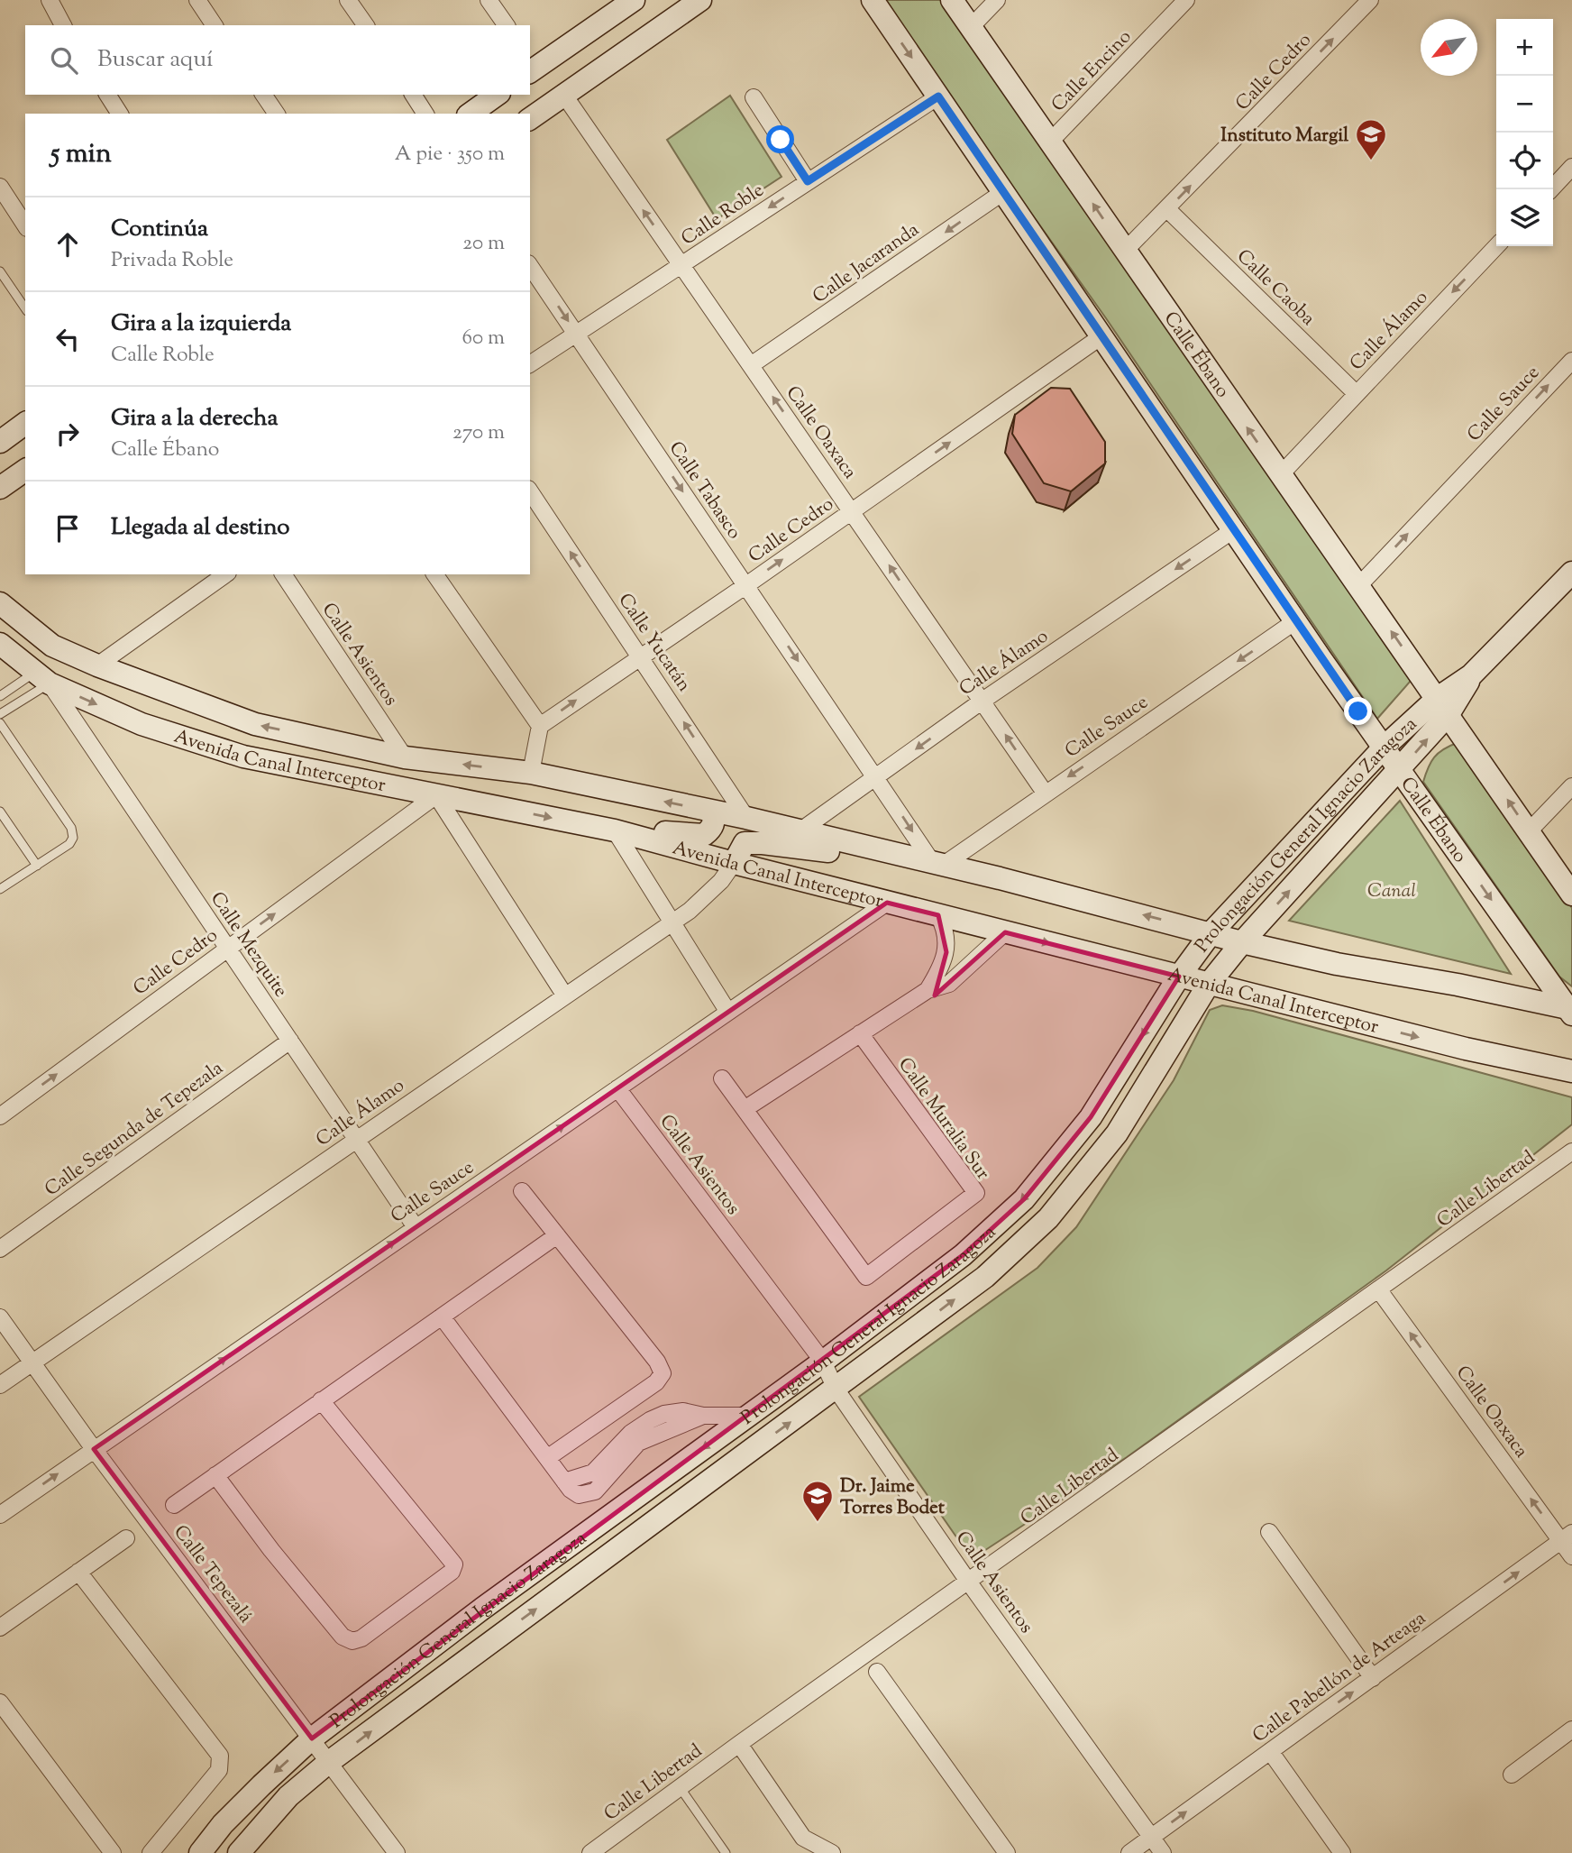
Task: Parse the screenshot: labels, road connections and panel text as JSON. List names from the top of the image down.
{
  "streets": {
    "street": [
      "Calle Encino",
      "Calle Cedro",
      "Calle Roble",
      "Calle Jacaranda",
      "Calle Caoba",
      "Calle Álamo",
      "Calle Ébano",
      "Calle Sauce",
      "Calle Oaxaca",
      "Calle Tabasco",
      "Calle Yucatán",
      "Calle Asientos",
      "Avenida Canal Interceptor",
      "Prolongación General Ignacio Zaragoza",
      "Calle Mezquite",
      "Calle Muralia Sur",
      "Calle Segunda de Tepezala",
      "Calle Libertad",
      "Calle Tepezalá",
      "Calle Pabellón de Arteaga"
    ]
  },
  "crossings": [
    ["Calle Encino", "Calle Ébano"],
    ["Calle Cedro", "Calle Caoba"],
    ["Calle Cedro", "Calle Ébano"],
    ["Calle Cedro", "Calle Oaxaca"],
    ["Calle Cedro", "Calle Tabasco"],
    ["Calle Cedro", "Calle Yucatán"],
    ["Calle Cedro", "Avenida Canal Interceptor"],
    ["Calle Cedro", "Calle Mezquite"],
    ["Calle Roble", "Calle Ébano"],
    ["Calle Roble", "Calle Oaxaca"],
    ["Calle Roble", "Calle Tabasco"],
    ["Calle Jacaranda", "Calle Ébano"],
    ["Calle Jacaranda", "Calle Oaxaca"],
    ["Calle Caoba", "Calle Álamo"],
    ["Calle Álamo", "Calle Ébano"],
    ["Calle Álamo", "Calle Oaxaca"],
    ["Calle Álamo", "Calle Tabasco"],
    ["Calle Álamo", "Avenida Canal Interceptor"],
    ["Calle Álamo", "Calle Mezquite"],
    ["Calle Álamo", "Calle Tepezalá"],
    ["Calle Ébano", "Calle Sauce"],
    ["Calle Ébano", "Avenida Canal Interceptor"],
    ["Calle Ébano", "Prolongación General Ignacio Zaragoza"],
    ["Calle Sauce", "Calle Oaxaca"],
    ["Calle Sauce", "Calle Tabasco"],
    ["Calle Sauce", "Calle Asientos"],
    ["Calle Sauce", "Avenida Canal Interceptor"],
    ["Calle Sauce", "Calle Mezquite"],
    ["Calle Sauce", "Calle Tepezalá"],
    ["Calle Oaxaca", "Calle Libertad"],
    ["Calle Oaxaca", "Calle Pabellón de Arteaga"],
    ["Calle Tabasco", "Avenida Canal Interceptor"],
    ["Calle Yucatán", "Avenida Canal Interceptor"],
    ["Calle Asientos", "Avenida Canal Interceptor"],
    ["Calle Asientos", "Prolongación General Ignacio Zaragoza"],
    ["Calle Asientos", "Calle Libertad"],
    ["Calle Asientos", "Calle Pabellón de Arteaga"],
    ["Avenida Canal Interceptor", "Prolongación General Ignacio Zaragoza"],
    ["Avenida Canal Interceptor", "Calle Mezquite"],
    ["Prolongación General Ignacio Zaragoza", "Calle Tepezalá"],
    ["Calle Mezquite", "Calle Segunda de Tepezala"]
  ],
  "one_way": [
    "Calle Cedro",
    "Calle Jacaranda",
    "Calle Álamo",
    "Calle Oaxaca",
    "Calle Tabasco",
    "Calle Pabellón de Arteaga"
  ],
  "parks": ["Canal"],
  "places": {
    "school or university": ["Instituto Margil", "Dr. Jaime Torres Bodet"]
  },
  "north": "bottom left",
  "page": {
    "map_buttons": ["+", "−"],
    "search": "Buscar aquí",
    "heading": ["5 min", "A pie · 350 m"],
    "list": [
      ["Continúa", "Privada Roble", "20 m"],
      ["Gira a la izquierda", "Calle Roble", "60 m"],
      ["Gira a la derecha", "Calle Ébano", "270 m"],
      "Llegada al destino"
    ]
  }
}
